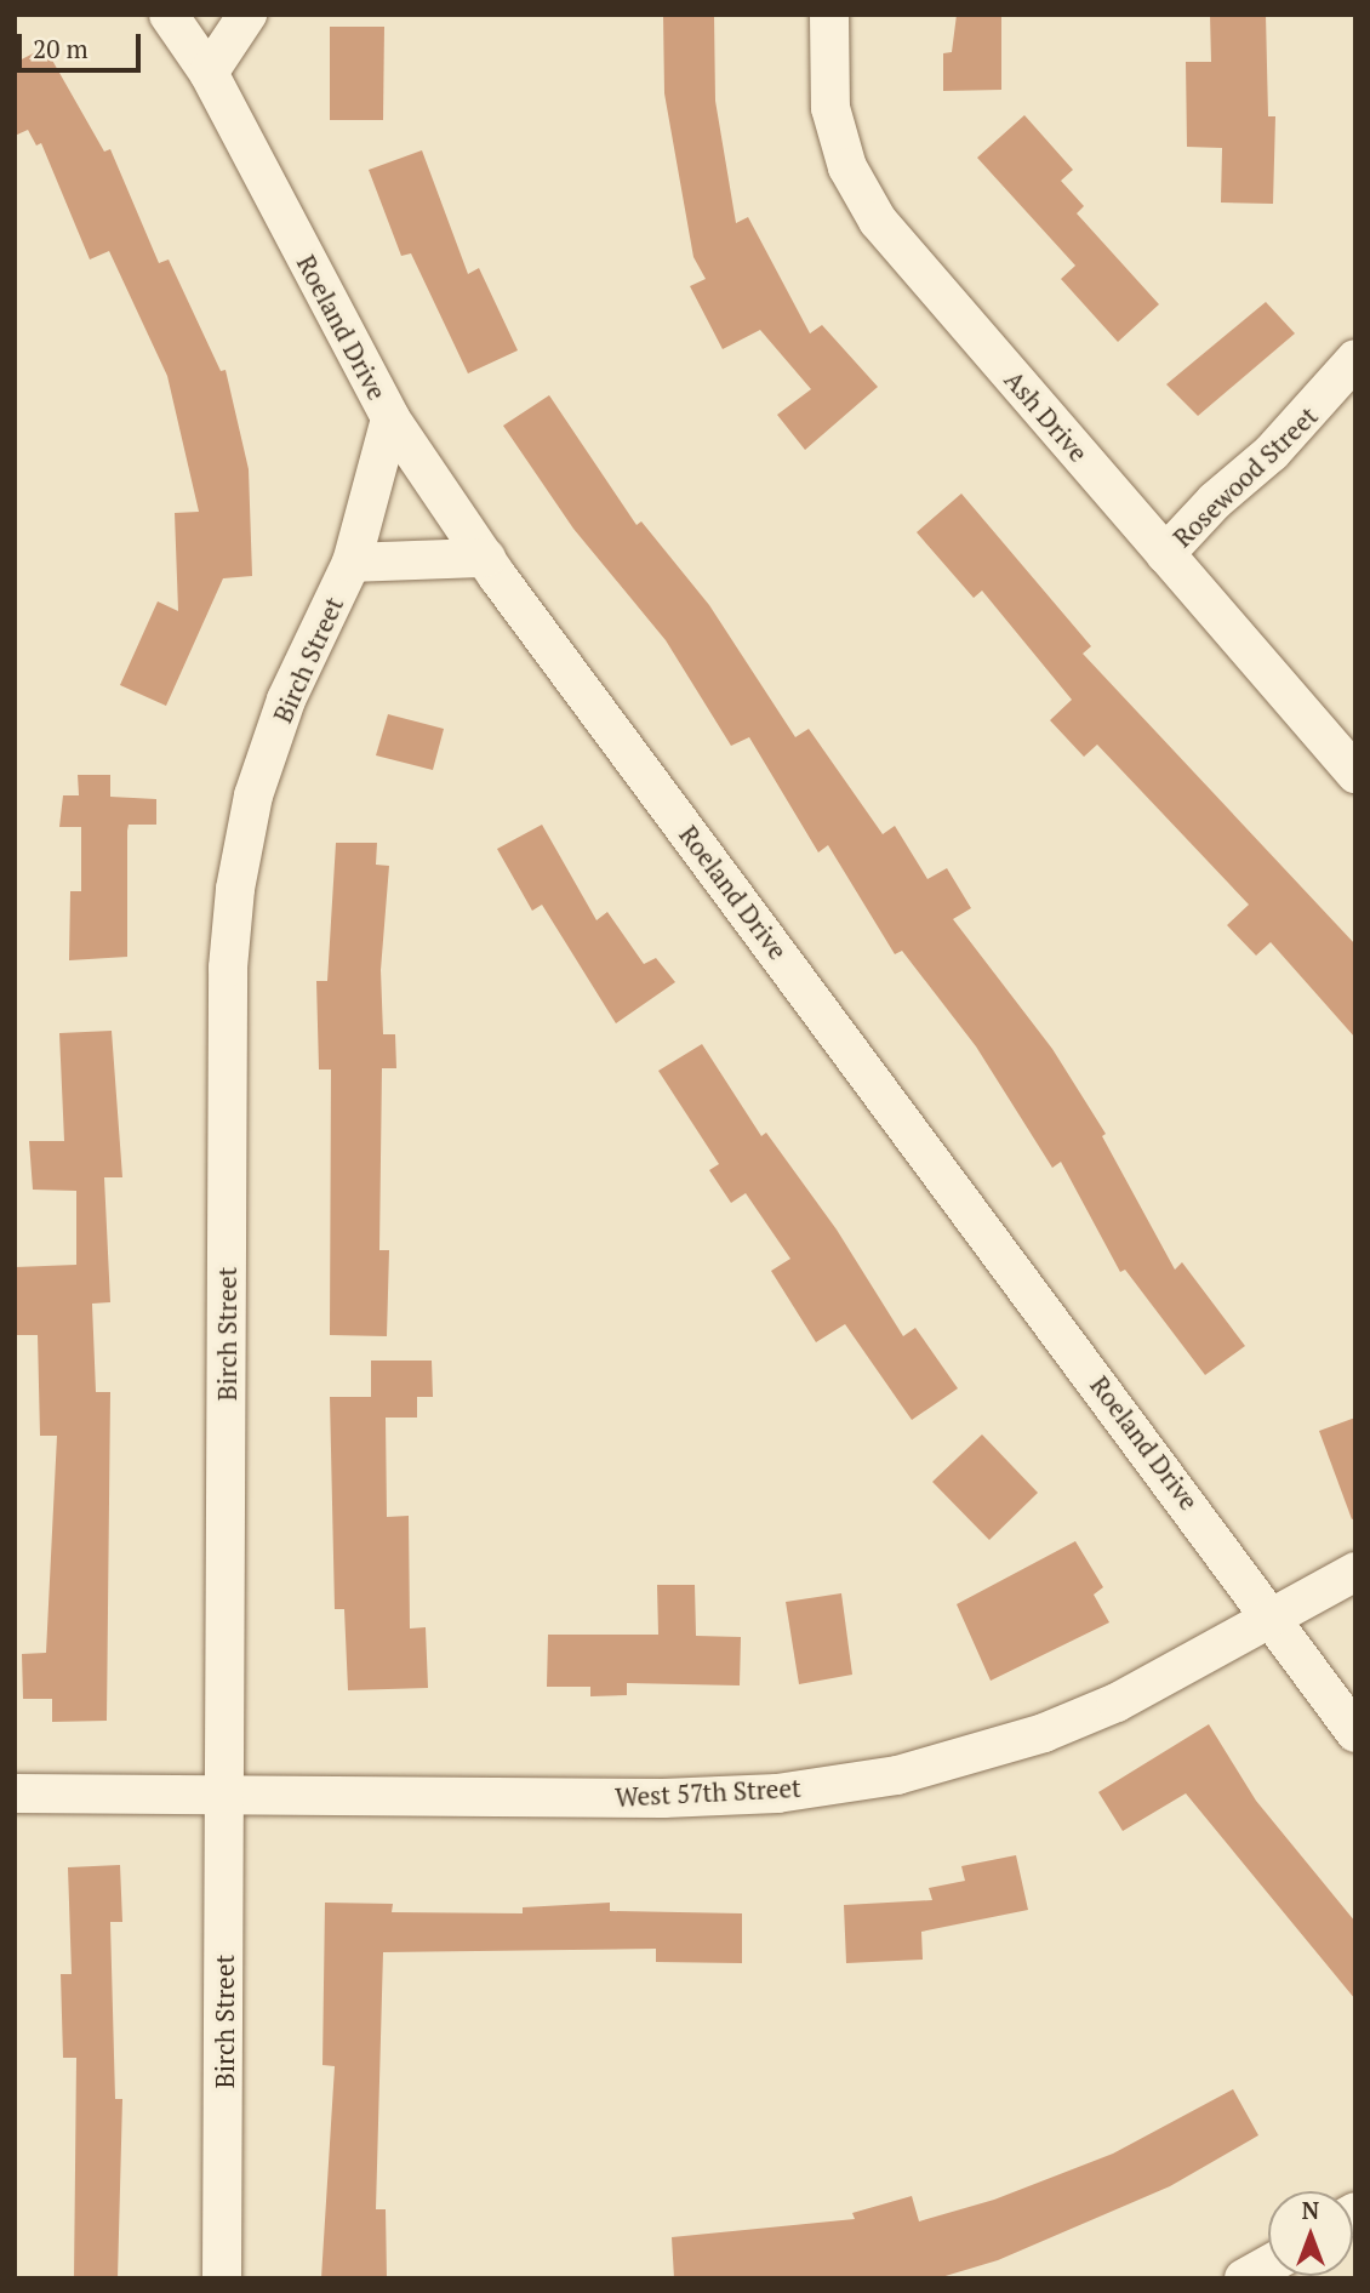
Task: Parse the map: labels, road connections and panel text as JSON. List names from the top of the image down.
{
  "streets": {
    "street": [
      "Roeland Drive",
      "Ash Drive",
      "Rosewood Street",
      "Birch Street",
      "West 57th Street"
    ]
  },
  "crossings": [
    ["Roeland Drive", "Birch Street"],
    ["Roeland Drive", "West 57th Street"],
    ["Ash Drive", "Rosewood Street"],
    ["Birch Street", "West 57th Street"]
  ],
  "scale_bar": "20 m",
  "north": "top"
}
